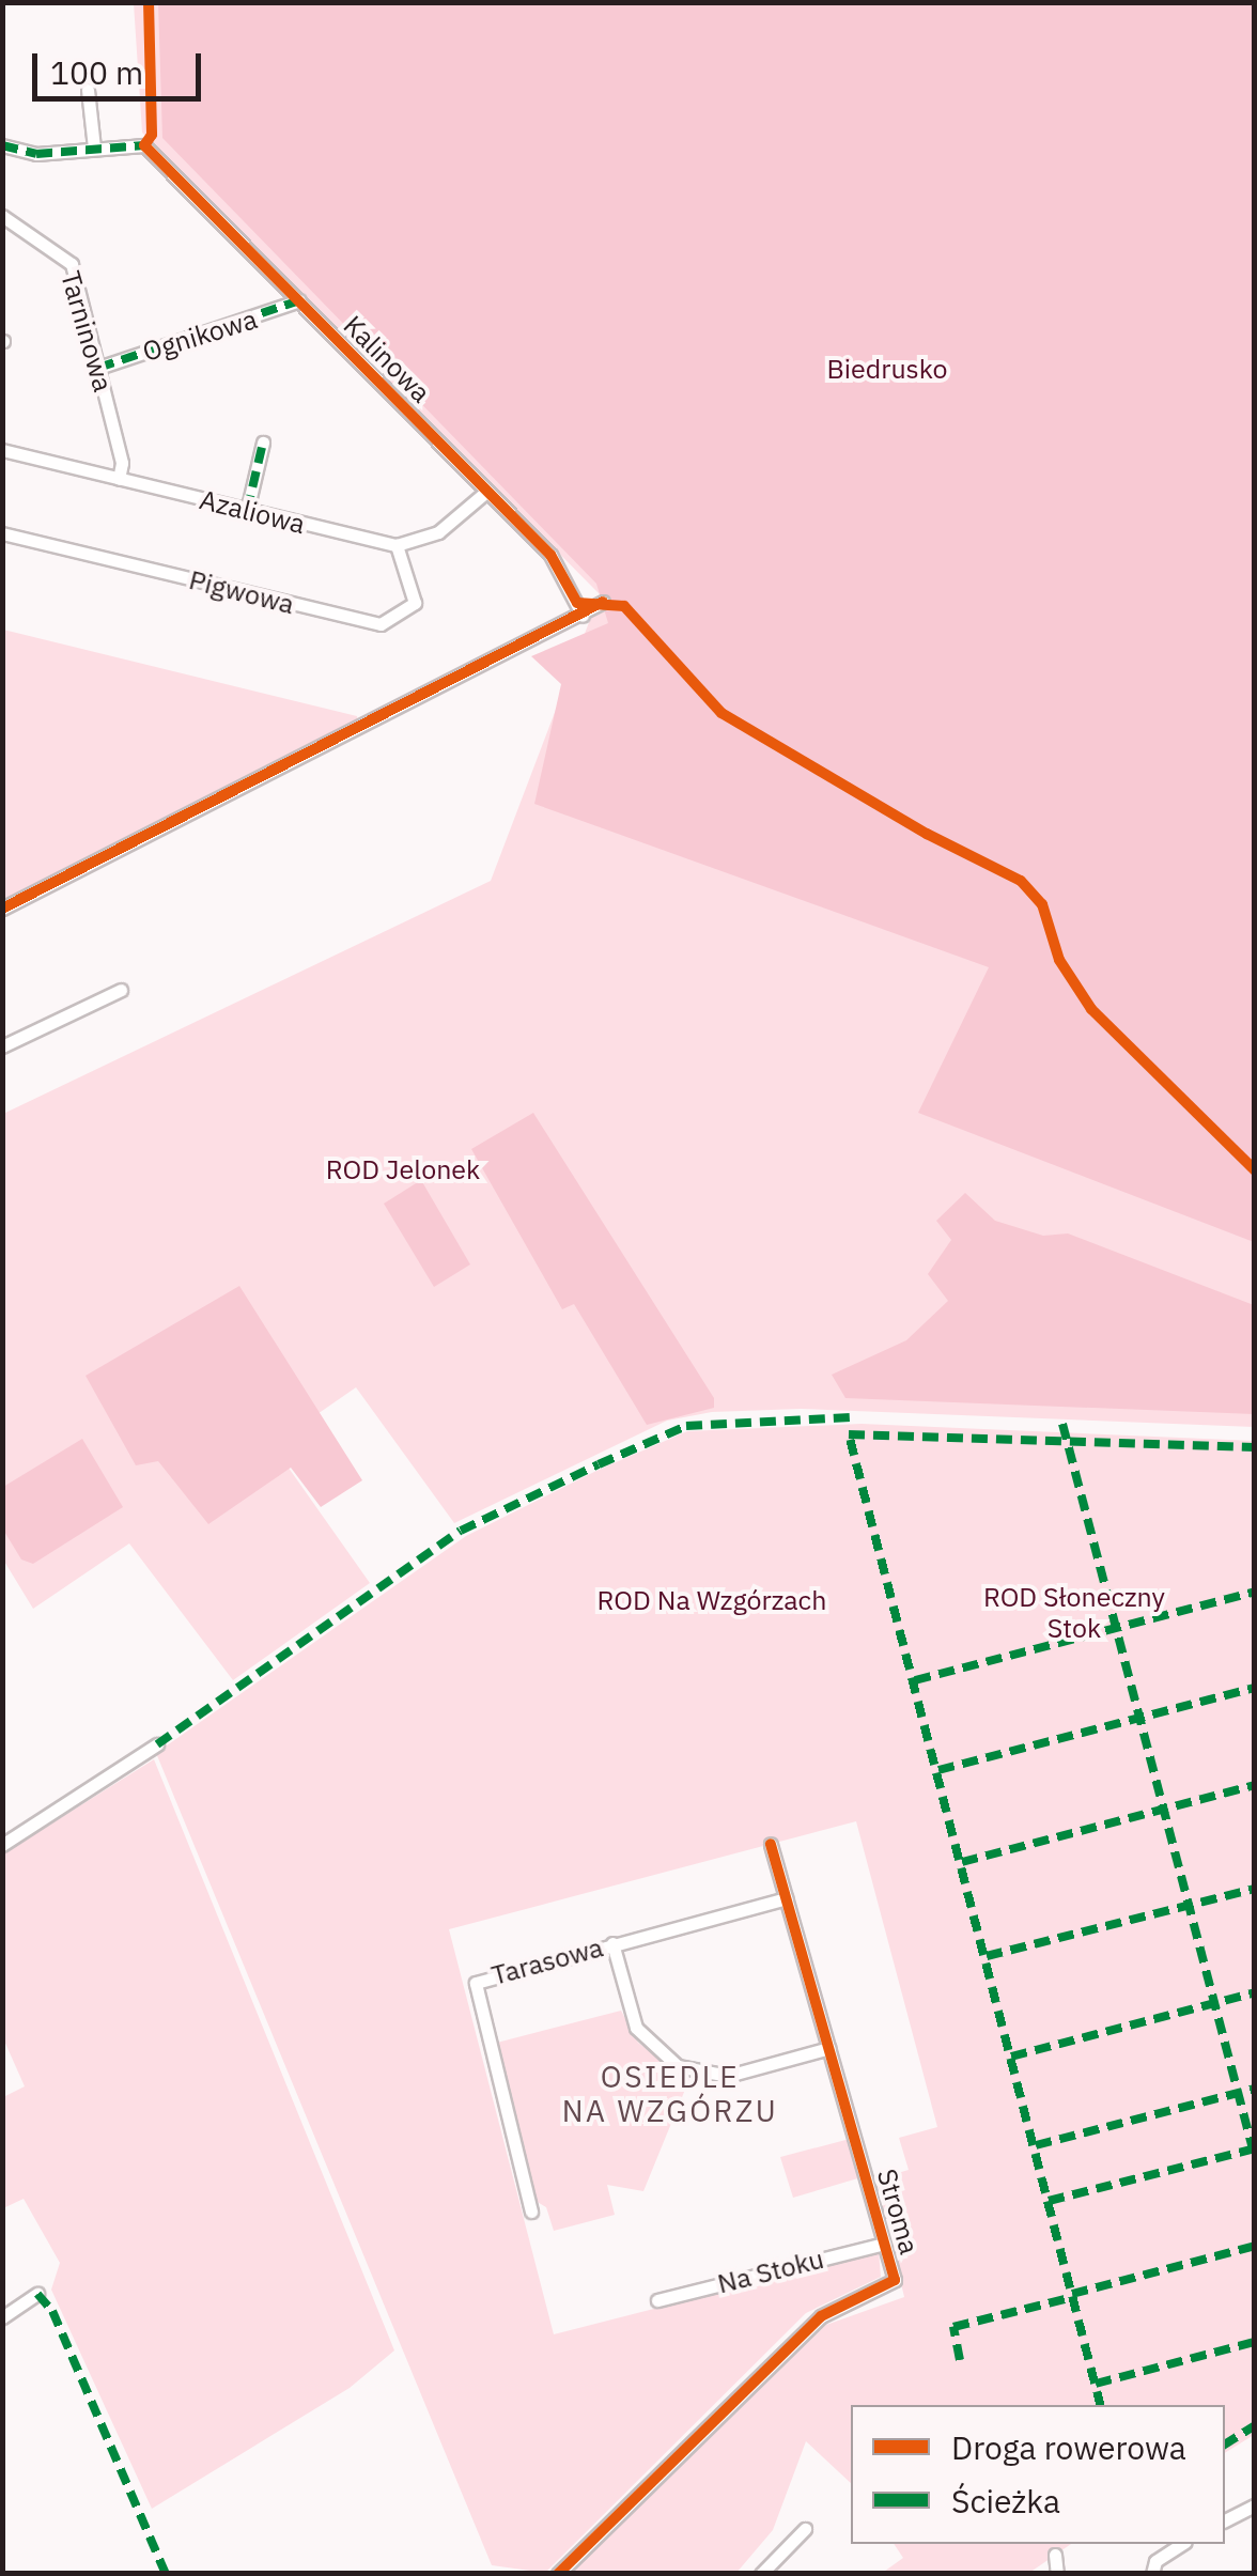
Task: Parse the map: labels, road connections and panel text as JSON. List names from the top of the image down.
{
  "streets": {
    "street": [
      "Tarninowa",
      "Ognikowa",
      "Kalinowa",
      "Azaliowa",
      "Pigwowa",
      "Tarasowa",
      "Stroma",
      "Na Stoku"
    ]
  },
  "crossings": [
    ["Tarninowa", "Ognikowa"],
    ["Tarninowa", "Azaliowa"],
    ["Ognikowa", "Kalinowa"],
    ["Azaliowa", "Pigwowa"],
    ["Tarasowa", "Stroma"],
    ["Stroma", "Na Stoku"]
  ],
  "districts": ["OSIEDLE NA WZGÓRZU"],
  "parks": [
    "Biedrusko",
    "ROD Jelonek",
    "ROD Słoneczny Stok",
    "ROD Na Wzgórzach"
  ],
  "legend": ["Droga rowerowa", "Ścieżka"],
  "scale_bar": "100 m"
}
